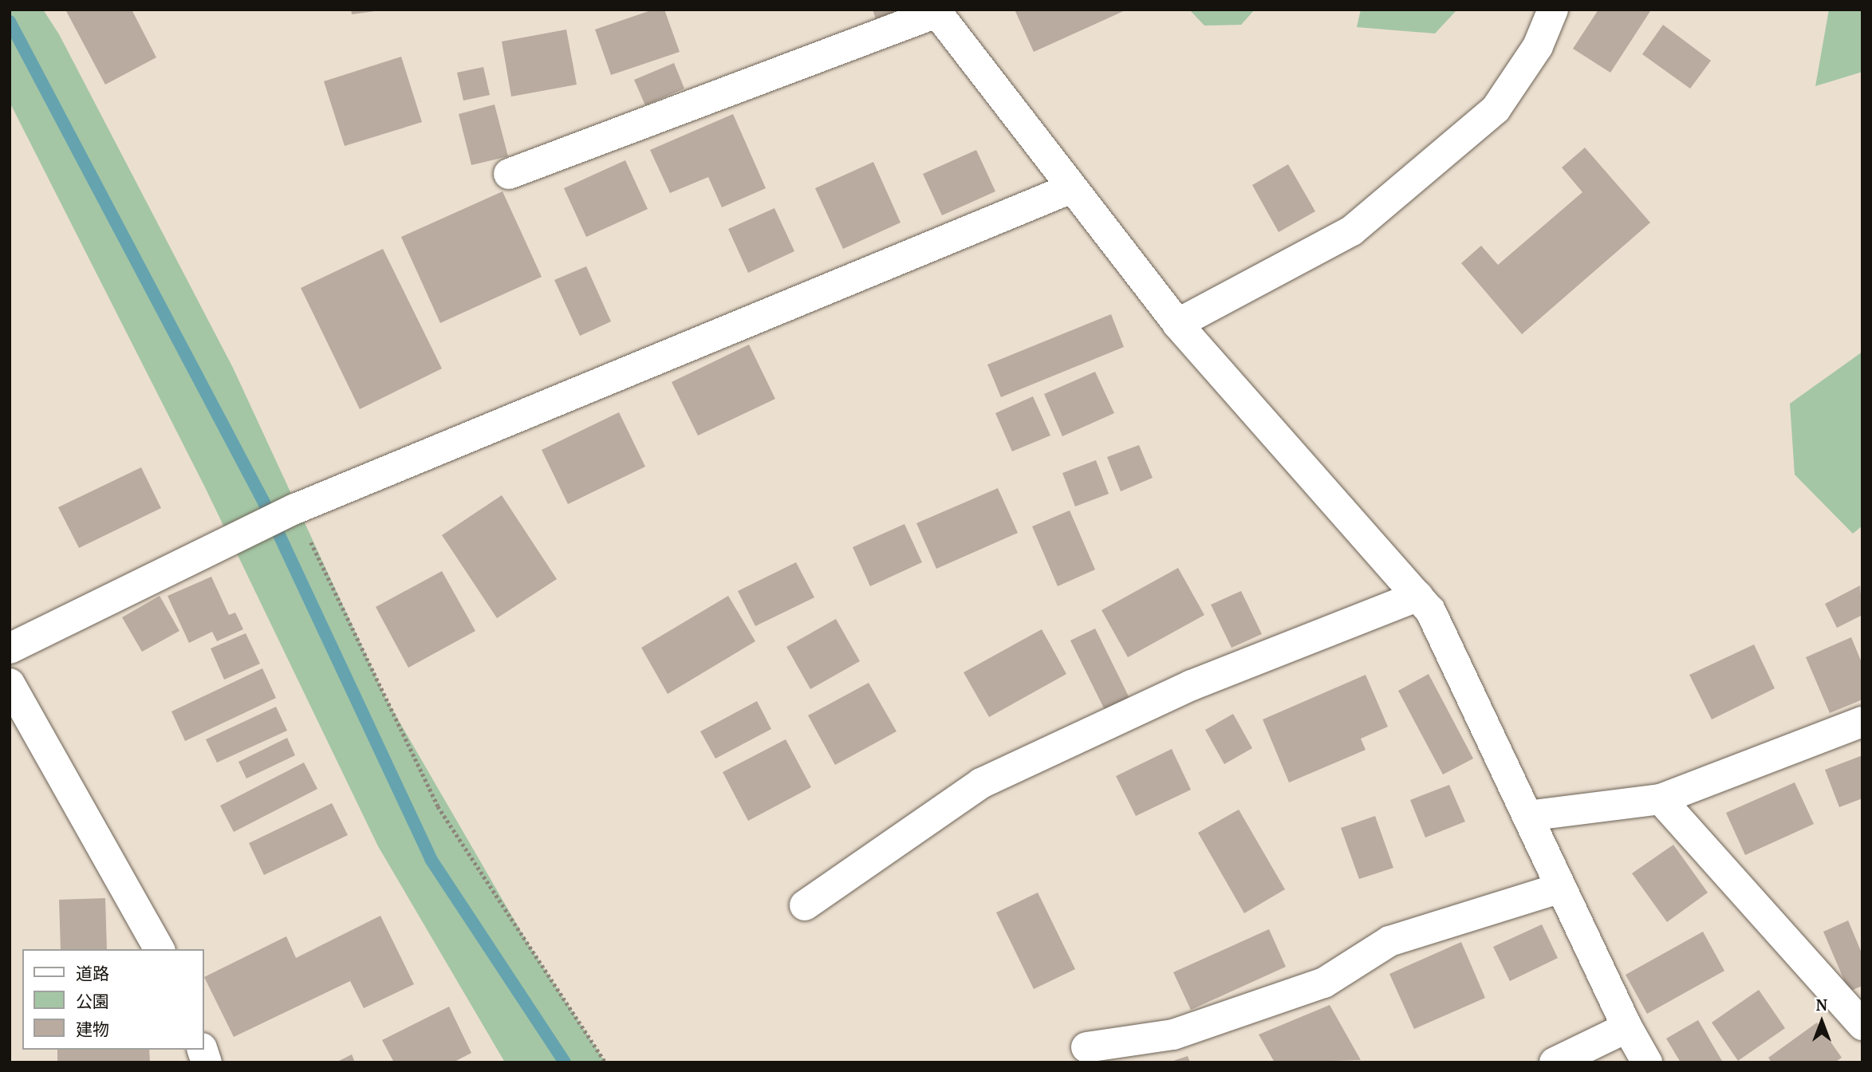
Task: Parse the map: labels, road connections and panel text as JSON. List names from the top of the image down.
{
  "legend": ["道路", "公園", "建物"],
  "north": "top"
}
